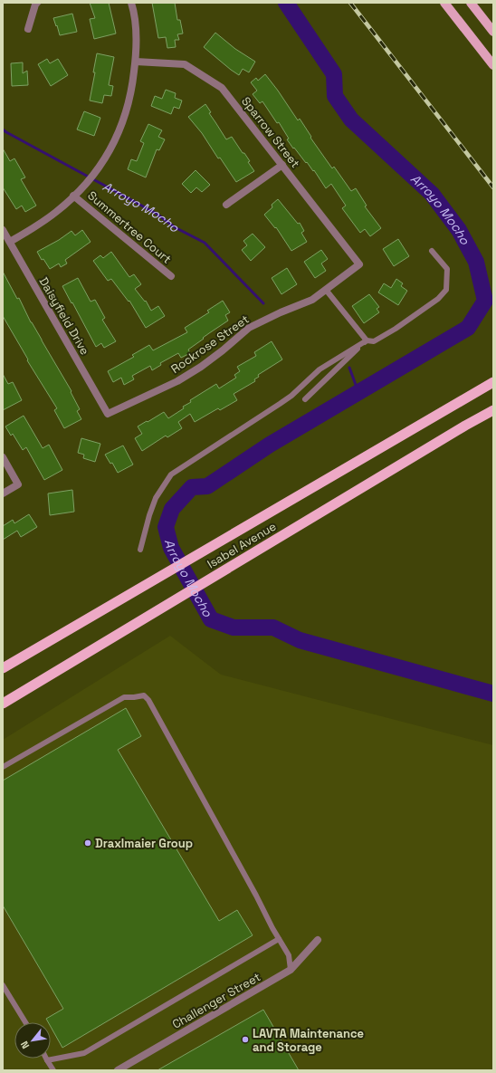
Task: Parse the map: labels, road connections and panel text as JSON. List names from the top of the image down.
{
  "streets": {
    "highway": ["Isabel Avenue"],
    "street": [
      "Sparrow Street",
      "Summertree Court",
      "Daisyfield Drive",
      "Rockrose Street",
      "Challenger Street"
    ]
  },
  "crossings": [
    ["Sparrow Street", "Rockrose Street"],
    ["Daisyfield Drive", "Rockrose Street"]
  ],
  "water": ["Arroyo Mocho"],
  "places": ["Draxlmaier Group", "LAVTA Maintenance and Storage"],
  "north": "bottom left"
}
